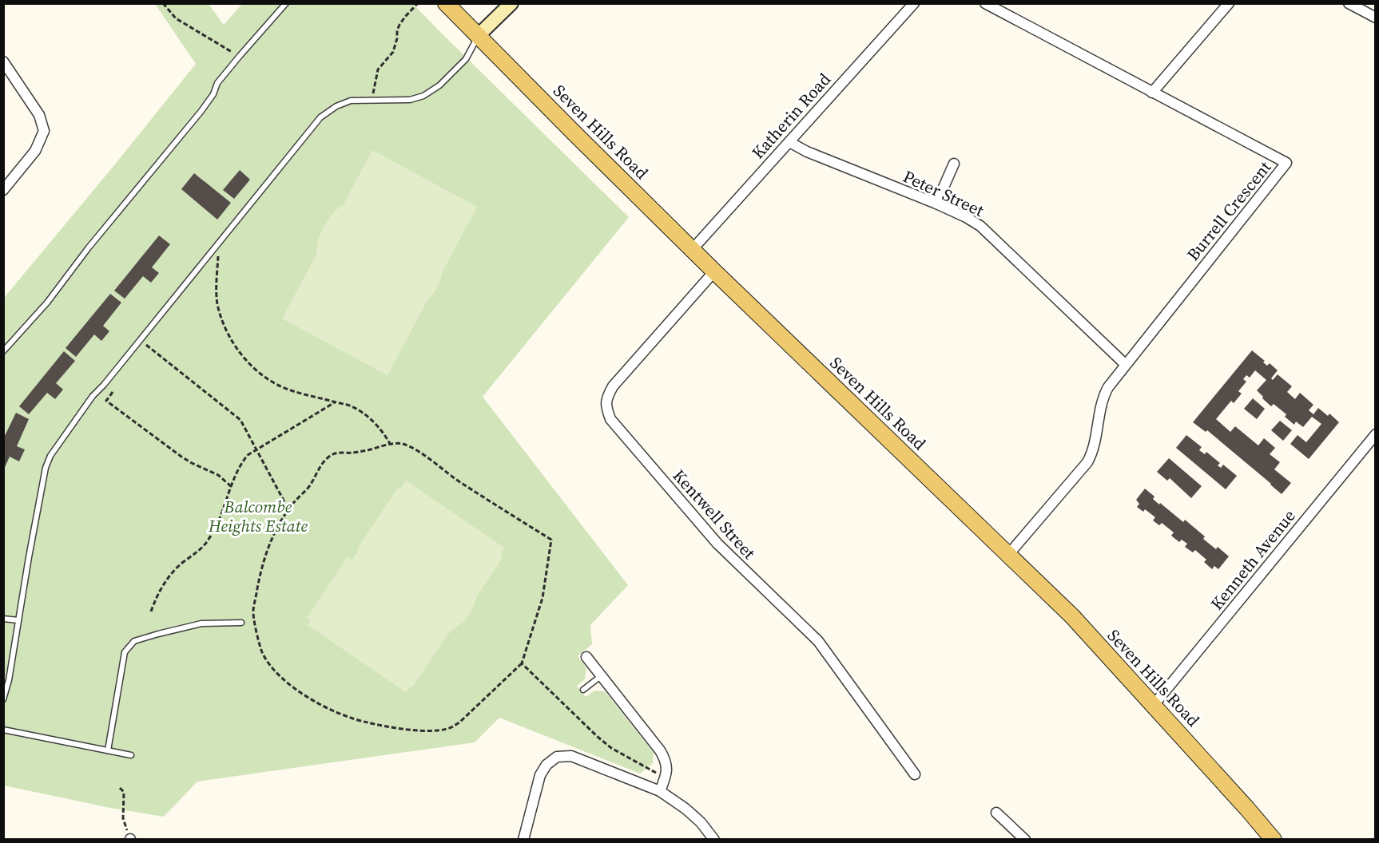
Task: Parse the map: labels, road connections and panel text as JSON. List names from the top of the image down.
{
  "streets": {
    "main road": ["Seven Hills Road"],
    "street": [
      "Katherin Road",
      "Peter Street",
      "Burrell Crescent",
      "Kentwell Street",
      "Kenneth Avenue"
    ]
  },
  "crossings": [
    ["Katherin Road", "Seven Hills Road"],
    ["Katherin Road", "Peter Street"],
    ["Seven Hills Road", "Burrell Crescent"],
    ["Seven Hills Road", "Kentwell Street"],
    ["Seven Hills Road", "Kenneth Avenue"],
    ["Peter Street", "Burrell Crescent"]
  ],
  "parks": ["Balcombe Heights Estate"]
}
